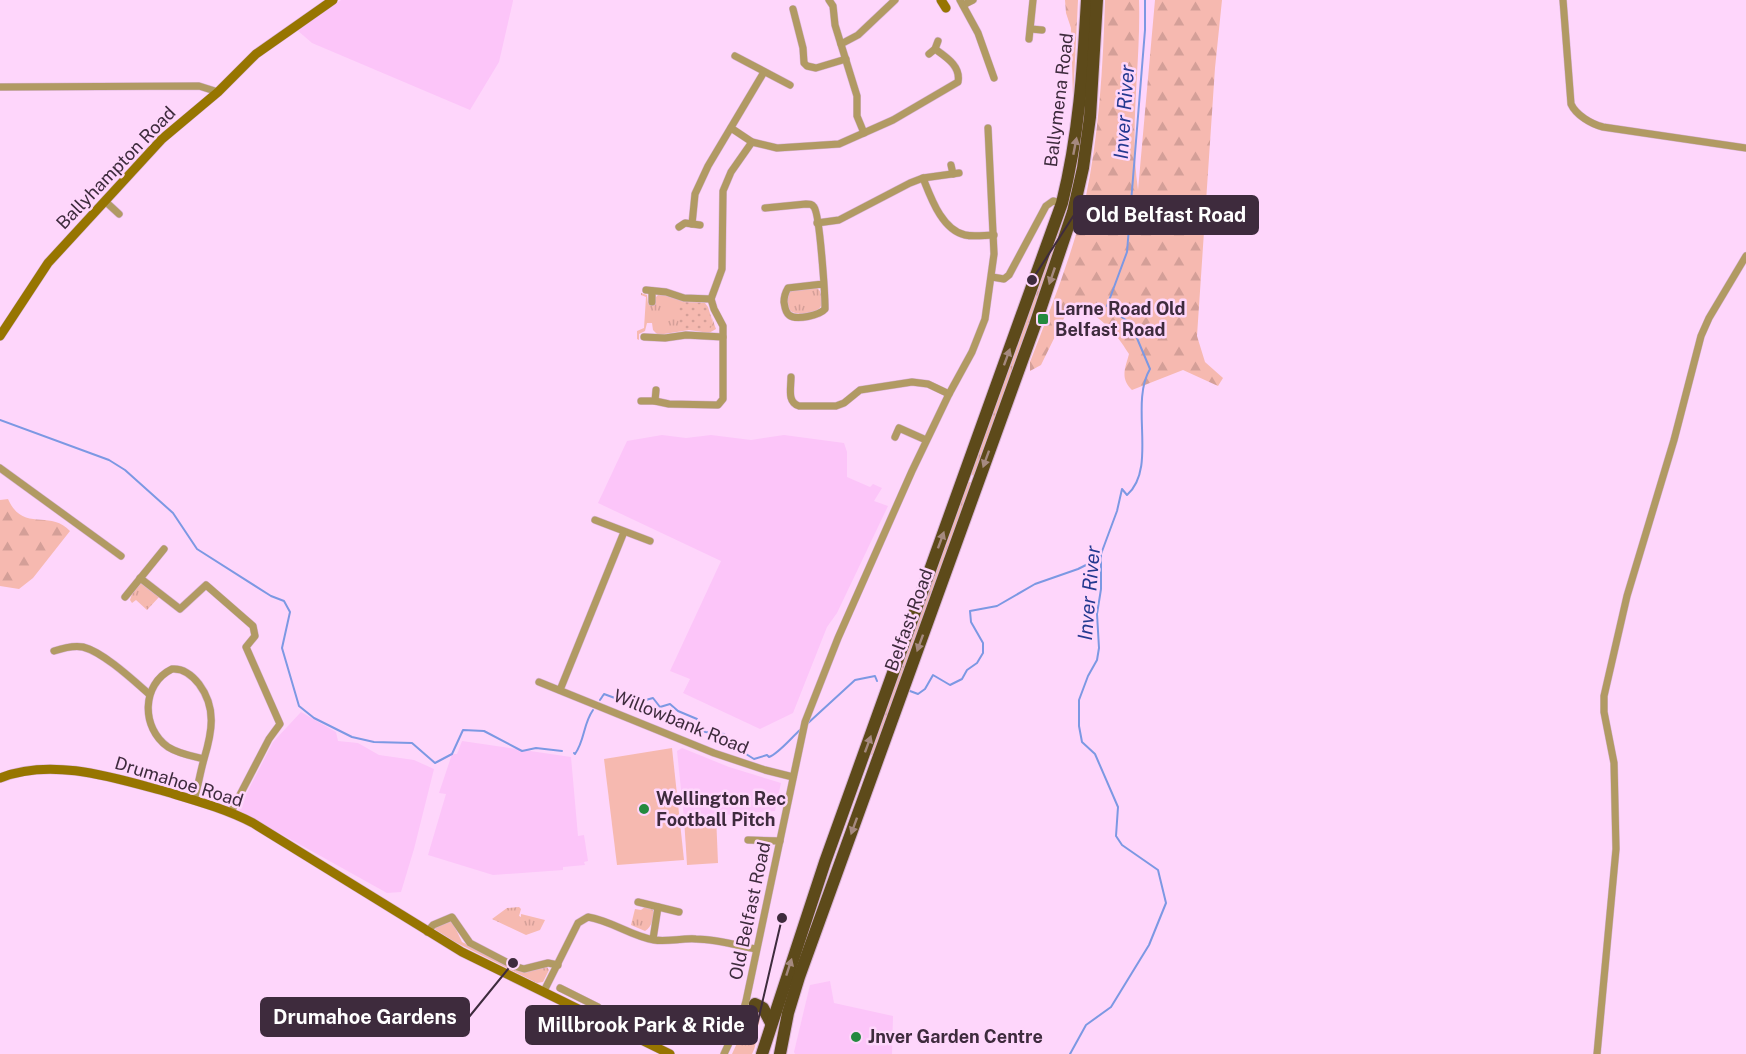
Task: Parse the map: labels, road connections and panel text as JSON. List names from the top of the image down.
{
  "streets": {
    "highway": ["Ballymena Road", "Belfast Road"],
    "main road": ["Ballyhampton Road", "Drumahoe Road"],
    "street": ["Willowbank Road", "Old Belfast Road"]
  },
  "crossings": [
    ["Ballymena Road", "Belfast Road"],
    ["Willowbank Road", "Old Belfast Road"]
  ],
  "water": ["Inver River"],
  "places": {
    "other": [
      "Old Belfast Road",
      "Wellington Rec Football Pitch",
      "Millbrook Park & Ride",
      "Drumahoe Gardens",
      "Jnver Garden Centre"
    ],
    "transit": ["Larne Road Old Belfast Road"]
  }
}
